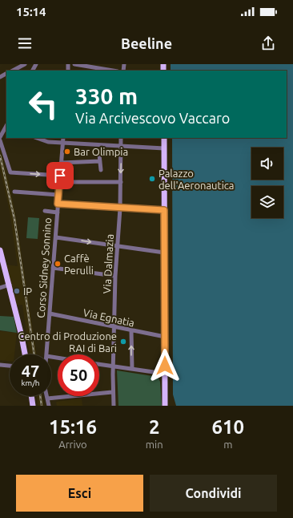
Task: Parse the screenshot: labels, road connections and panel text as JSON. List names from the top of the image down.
{
  "streets": {
    "street": ["Via Dalmazia", "Corso Sidney Sonnino", "Via Egnatia"]
  },
  "crossings": [
    ["Via Dalmazia", "Via Egnatia"],
    ["Corso Sidney Sonnino", "Via Egnatia"]
  ],
  "places": [
    "Bar Olimpia",
    "Palazzo dell'Aeronautica",
    "Caffè Perulli",
    "IP",
    "Centro di Produzione RAI di Bari"
  ],
  "page": {
    "status": "15:14",
    "header": "Beeline",
    "turn": ["330 m", "Via Arcivescovo Vaccaro"],
    "speed": "47 km/h",
    "limit": "50",
    "eta": [
      "15:16",
      "Arrivo",
      "2",
      "min",
      "610",
      "m"
    ],
    "buttons": ["Esci", "Condividi"]
  }
}
